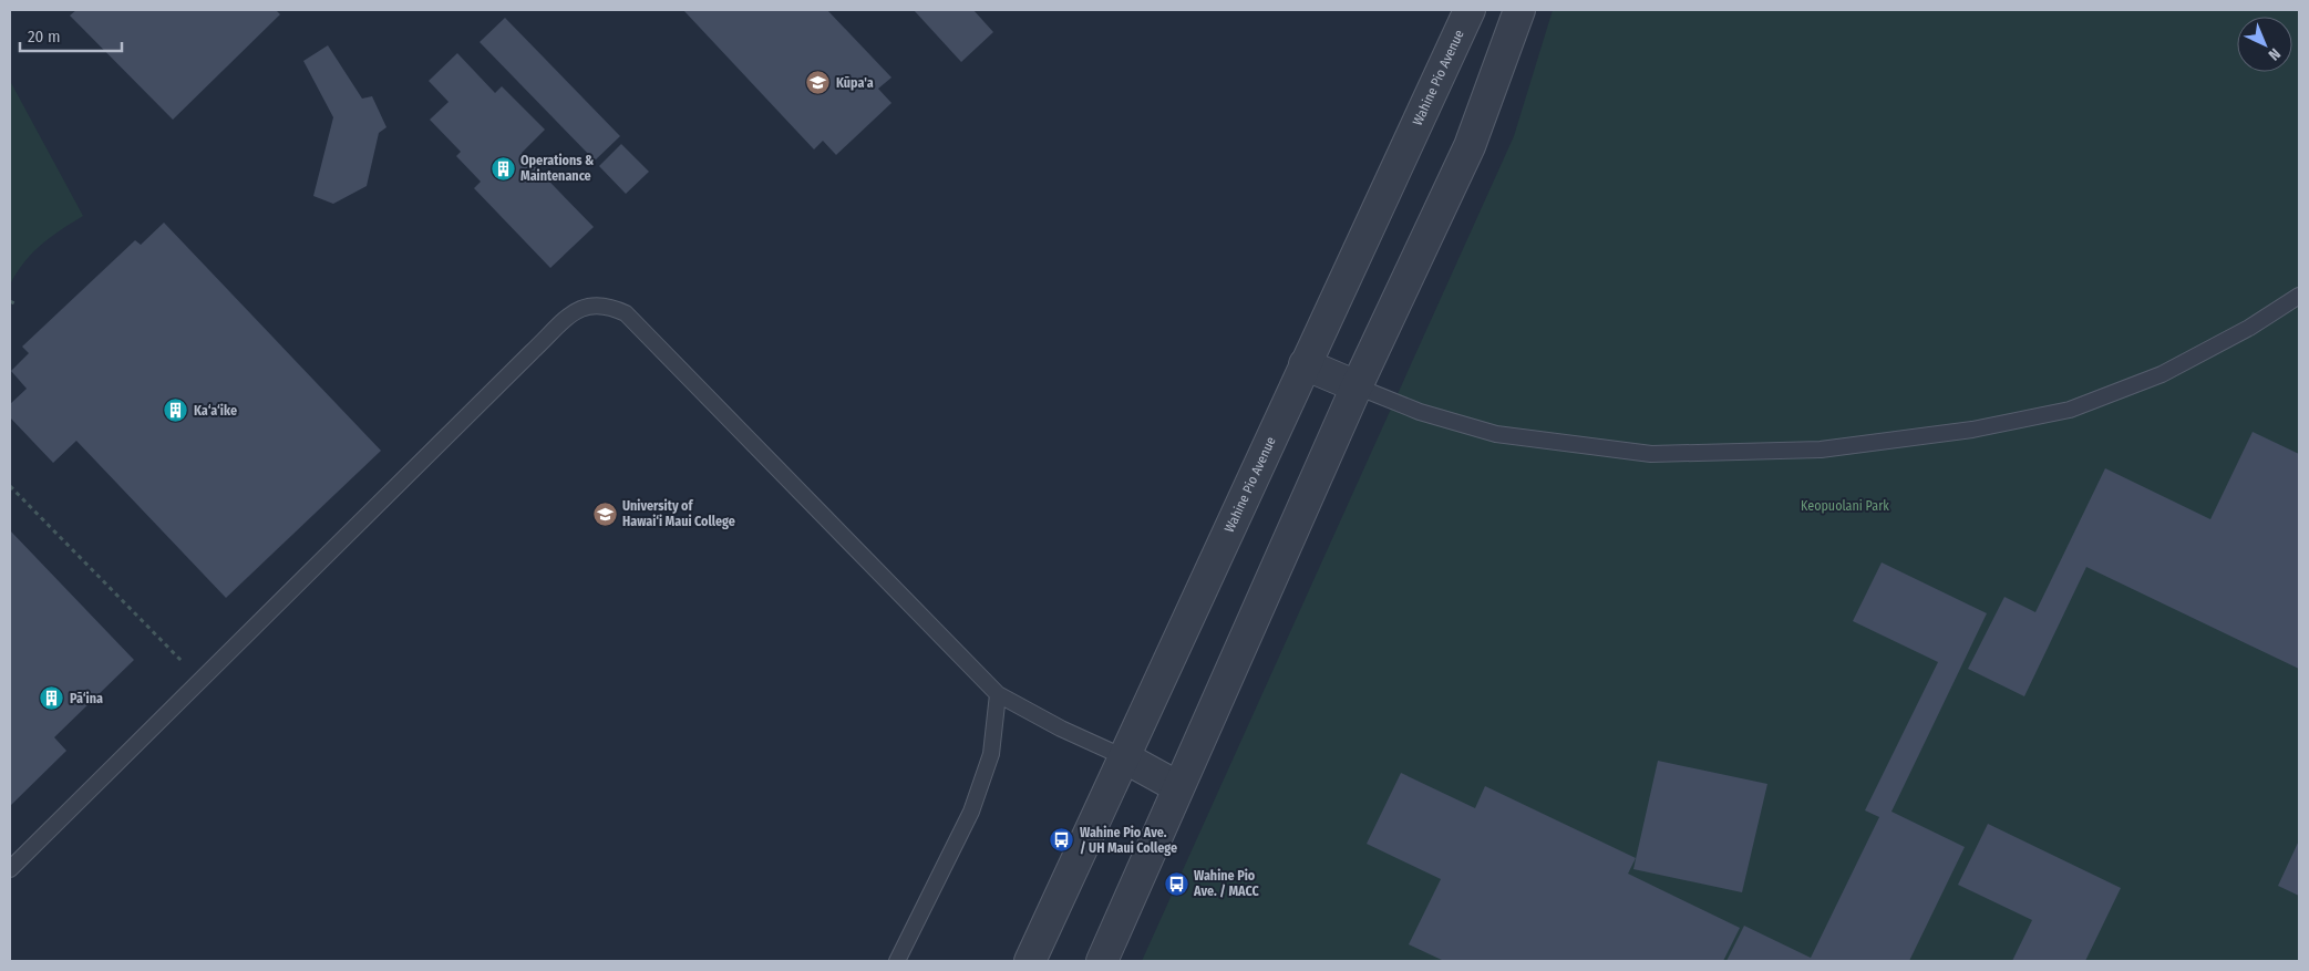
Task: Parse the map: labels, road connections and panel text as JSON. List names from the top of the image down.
{
  "streets": {
    "street": ["Wahine Pio Avenue"]
  },
  "parks": ["Keopuolani Park"],
  "places": {
    "school or university": ["Kūpa'a", "University of Hawai‘i Maui College"],
    "building": ["Operations & Maintenance", "Ka‘a‘ike", "Pā‘ina"],
    "bus stop": ["Wahine Pio Ave. / UH Maui College", "Wahine Pio Ave. / MACC"]
  },
  "scale_bar": "20 m",
  "north": "bottom right"
}
